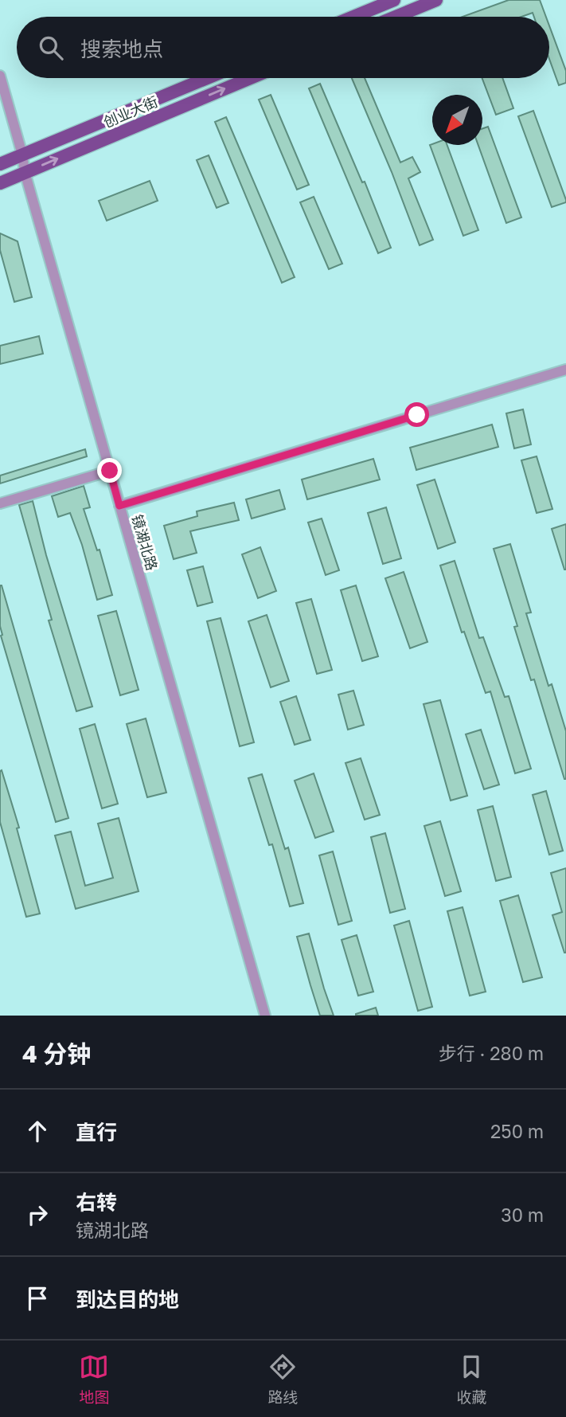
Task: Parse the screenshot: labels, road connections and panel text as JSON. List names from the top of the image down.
{
  "streets": {
    "main road": ["创业大街"],
    "street": ["镜湖北路"]
  },
  "crossings": [
    ["创业大街", "镜湖北路"]
  ],
  "north": "bottom left",
  "page": {
    "search": "搜索地点",
    "heading": ["4 分钟", "步行 · 280 m"],
    "list": [
      ["直行", "250 m"],
      ["右转", "镜湖北路", "30 m"],
      "到达目的地"
    ],
    "nav": ["地图", "路线", "收藏"]
  }
}
